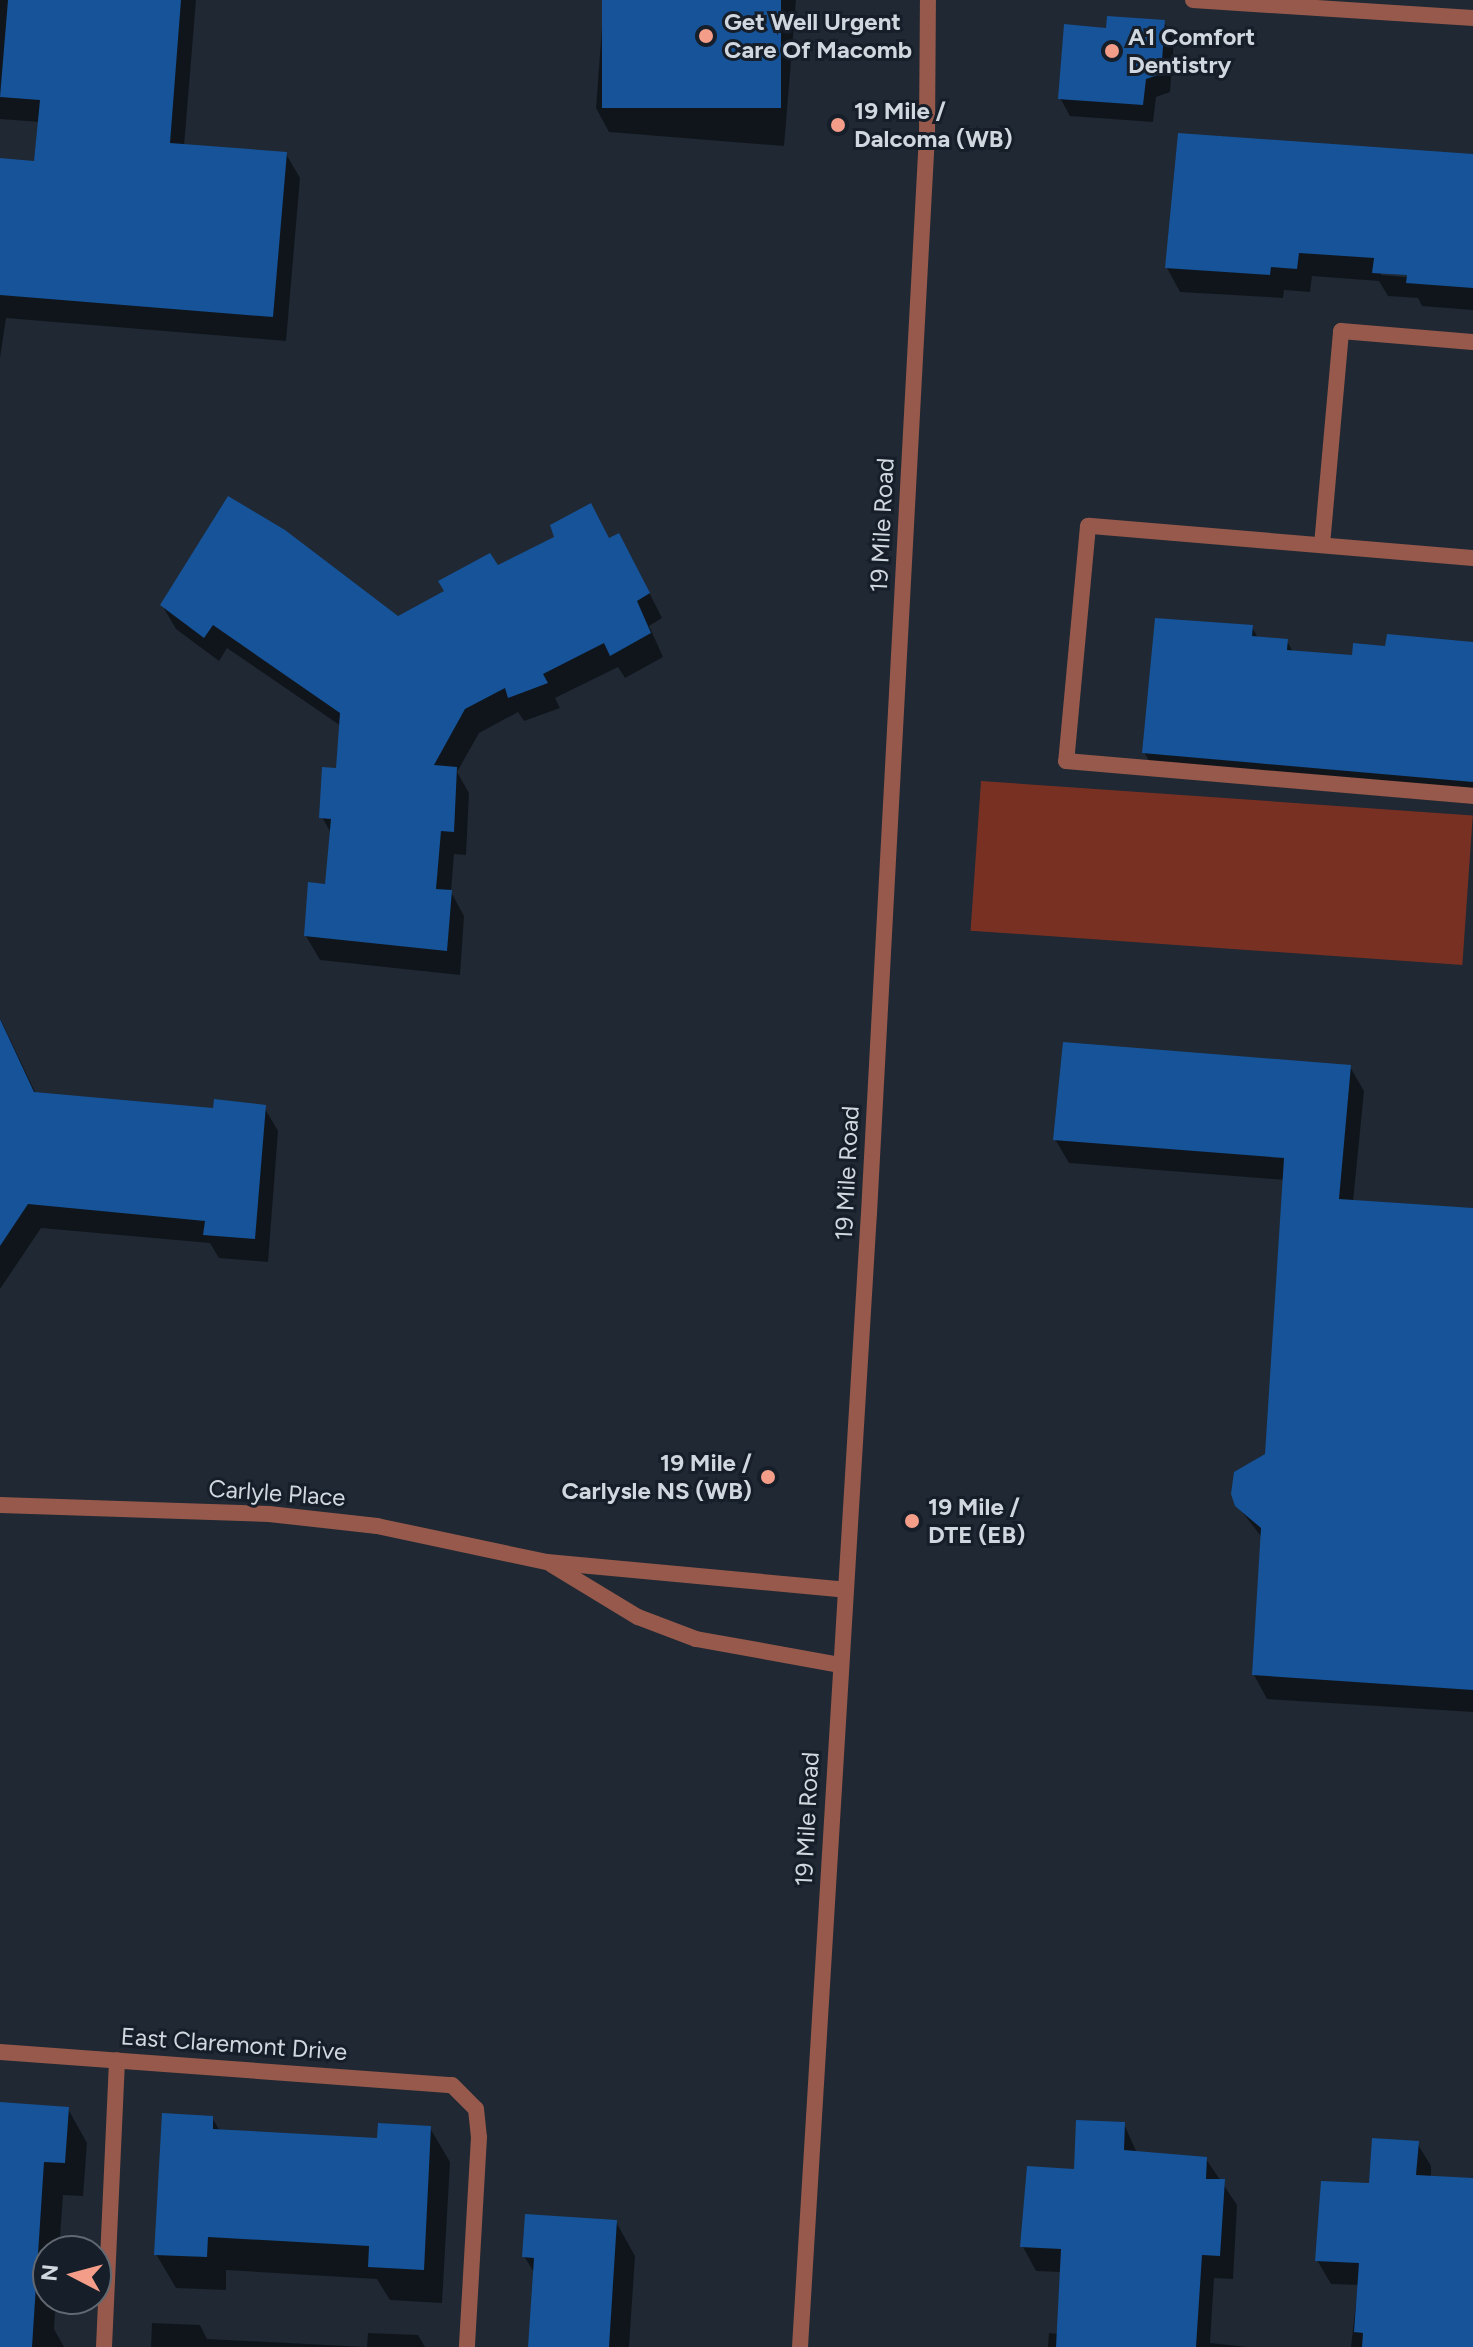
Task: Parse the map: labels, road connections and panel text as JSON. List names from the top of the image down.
{
  "streets": {
    "street": ["19 Mile Road", "Carlyle Place", "East Claremont Drive"]
  },
  "crossings": [
    ["19 Mile Road", "Carlyle Place"]
  ],
  "places": [
    "Get Well Urgent Care Of Macomb",
    "A1 Comfort Dentistry",
    "19 Mile / Dalcoma (WB)",
    "19 Mile / Carlysle NS (WB)",
    "19 Mile / DTE (EB)"
  ],
  "north": "left"
}
